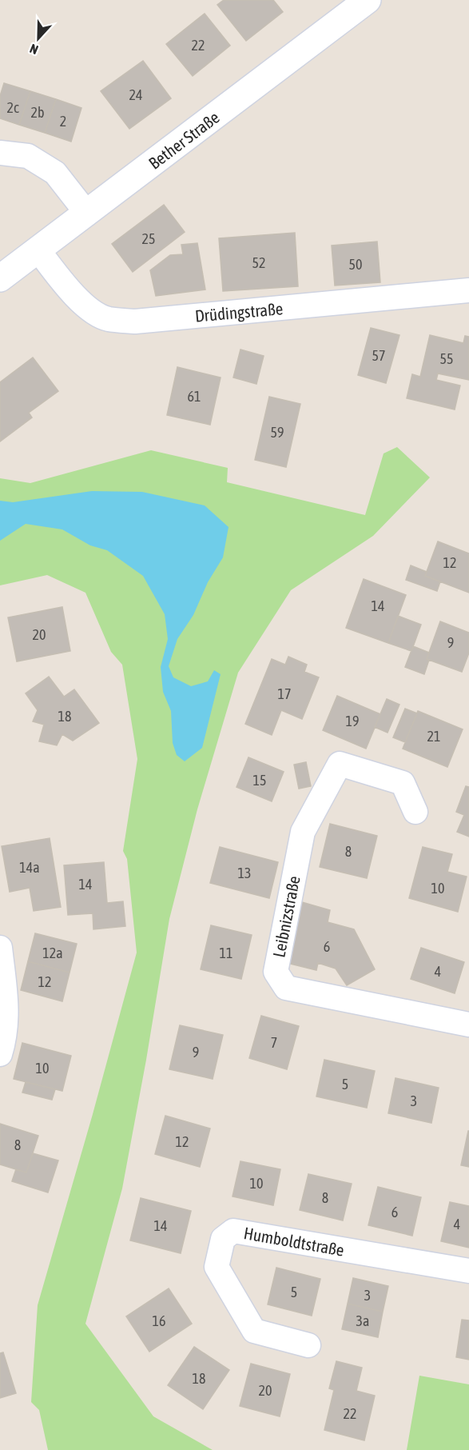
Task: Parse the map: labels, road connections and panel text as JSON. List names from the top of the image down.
{
  "streets": {
    "street": [
      "Bether Straße",
      "Drüdingstraße",
      "Leibnizstraße",
      "Humboldtstraße"
    ]
  },
  "crossings": [
    ["Bether Straße", "Drüdingstraße"]
  ],
  "house_numbers": [
    "22",
    "24",
    "2c",
    "2b",
    "2",
    "25",
    "52",
    "50",
    "57",
    "55",
    "61",
    "59",
    "12",
    "14",
    "20",
    "9",
    "17",
    "18",
    "19",
    "21",
    "15",
    "8",
    "14a",
    "13",
    "14",
    "10",
    "6",
    "12a",
    "11",
    "4",
    "12",
    "7",
    "9",
    "10",
    "5",
    "3",
    "12",
    "8",
    "10",
    "8",
    "6",
    "4",
    "14",
    "5",
    "3",
    "16",
    "3a",
    "18",
    "20",
    "22"
  ],
  "north": "bottom"
}
